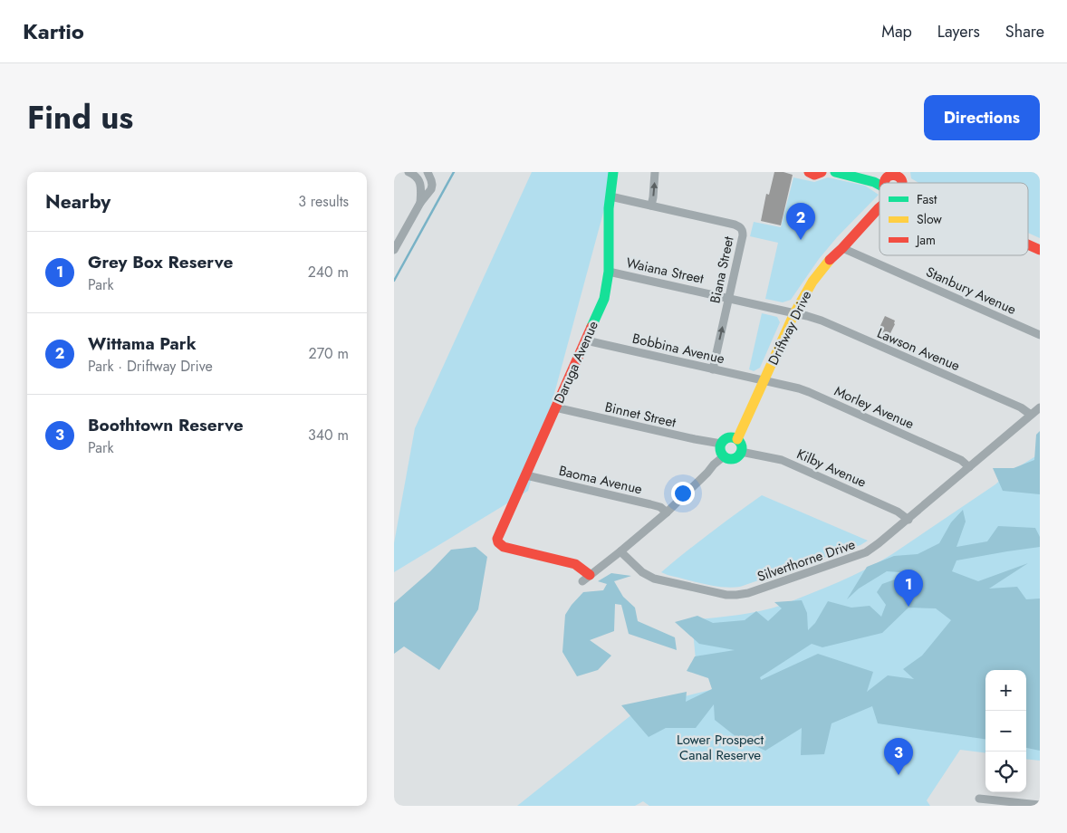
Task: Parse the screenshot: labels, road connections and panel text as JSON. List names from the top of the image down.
{
  "streets": {
    "street": [
      "Biana Street",
      "Waiana Street",
      "Stanbury Avenue",
      "Driftway Drive",
      "Bobbina Avenue",
      "Lawson Avenue",
      "Daruga Avenue",
      "Morley Avenue",
      "Binnet Street",
      "Kilby Avenue",
      "Baoma Avenue",
      "Silverthorne Drive"
    ]
  },
  "crossings": [
    ["Biana Street", "Waiana Street"],
    ["Biana Street", "Bobbina Avenue"],
    ["Biana Street", "Daruga Avenue"],
    ["Waiana Street", "Driftway Drive"],
    ["Waiana Street", "Lawson Avenue"],
    ["Waiana Street", "Daruga Avenue"],
    ["Stanbury Avenue", "Driftway Drive"],
    ["Driftway Drive", "Bobbina Avenue"],
    ["Driftway Drive", "Lawson Avenue"],
    ["Driftway Drive", "Morley Avenue"],
    ["Driftway Drive", "Binnet Street"],
    ["Driftway Drive", "Kilby Avenue"],
    ["Bobbina Avenue", "Daruga Avenue"],
    ["Bobbina Avenue", "Morley Avenue"],
    ["Lawson Avenue", "Silverthorne Drive"],
    ["Daruga Avenue", "Binnet Street"],
    ["Daruga Avenue", "Baoma Avenue"],
    ["Morley Avenue", "Silverthorne Drive"],
    ["Binnet Street", "Kilby Avenue"],
    ["Kilby Avenue", "Silverthorne Drive"]
  ],
  "parks": ["Lower Prospect Canal Reserve"],
  "legend": ["Fast", "Slow", "Jam"],
  "page": {
    "header": "Kartio",
    "nav": ["Map", "Layers", "Share"],
    "title": "Find us",
    "buttons": "Directions",
    "heading": ["Nearby", "3 results"],
    "pins": ["2", "1", "3"],
    "list": [
      {
        "mark": "1",
        "name": "Grey Box Reserve",
        "note": "Park",
        "value": "240 m"
      },
      {
        "mark": "2",
        "name": "Wittama Park",
        "note": "Park · Driftway Drive",
        "value": "270 m"
      },
      {
        "mark": "3",
        "name": "Boothtown Reserve",
        "note": "Park",
        "value": "340 m"
      }
    ],
    "map_buttons": ["+", "−"]
  }
}
